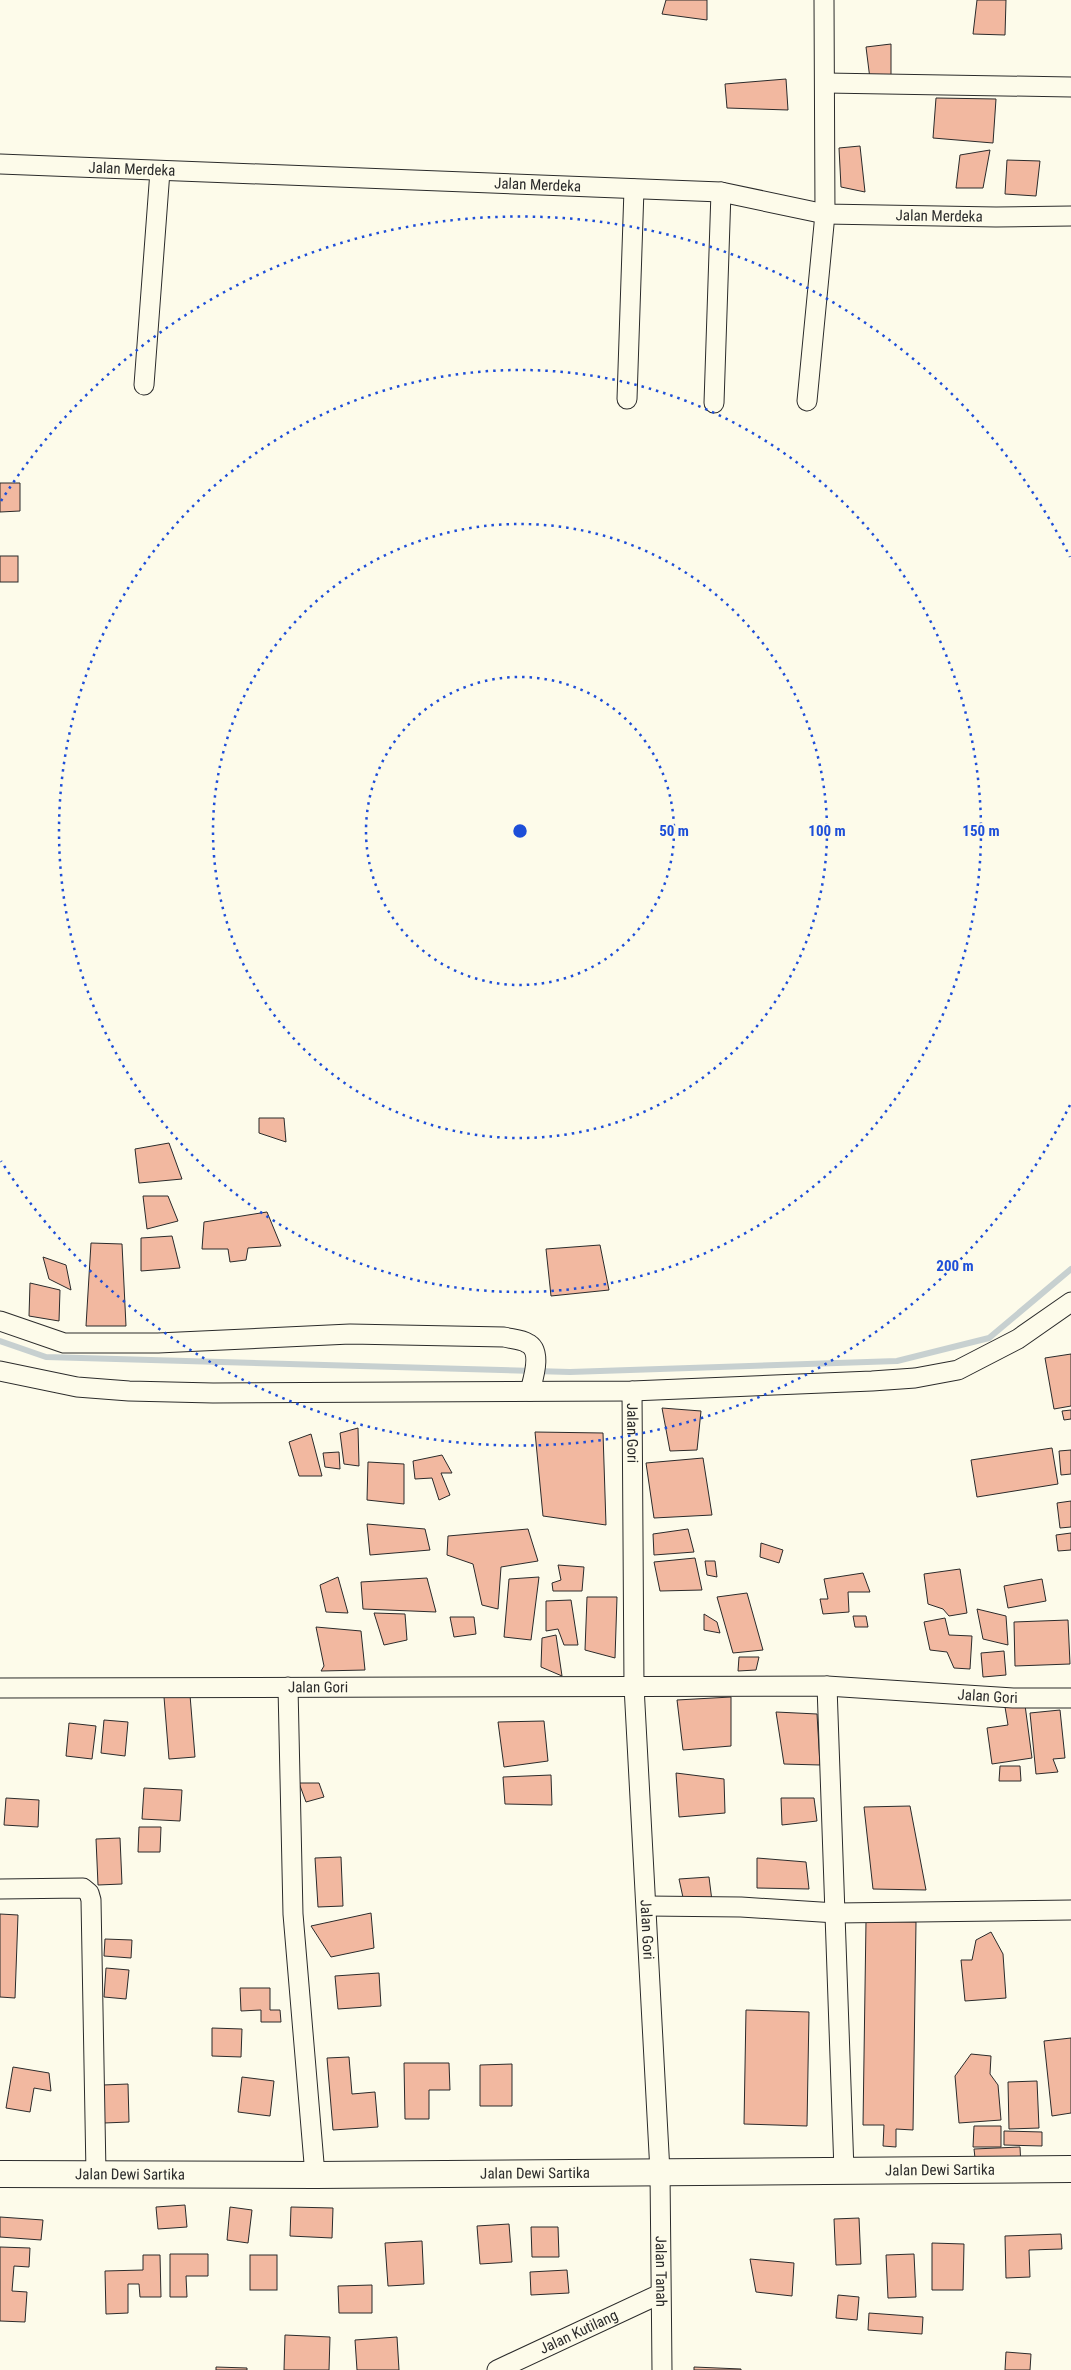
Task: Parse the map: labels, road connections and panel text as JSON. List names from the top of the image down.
{
  "streets": {
    "main road": ["Jalan Dewi Sartika"],
    "street": [
      "Jalan Merdeka",
      "Jalan Gori",
      "Jalan Tanah",
      "Jalan Kutilang"
    ]
  },
  "crossings": [
    ["Jalan Gori", "Jalan Dewi Sartika"],
    ["Jalan Gori", "Jalan Tanah"],
    ["Jalan Dewi Sartika", "Jalan Tanah"],
    ["Jalan Tanah", "Jalan Kutilang"]
  ],
  "rings": [
    "50 m",
    "100 m",
    "150 m",
    "200 m"
  ]
}
